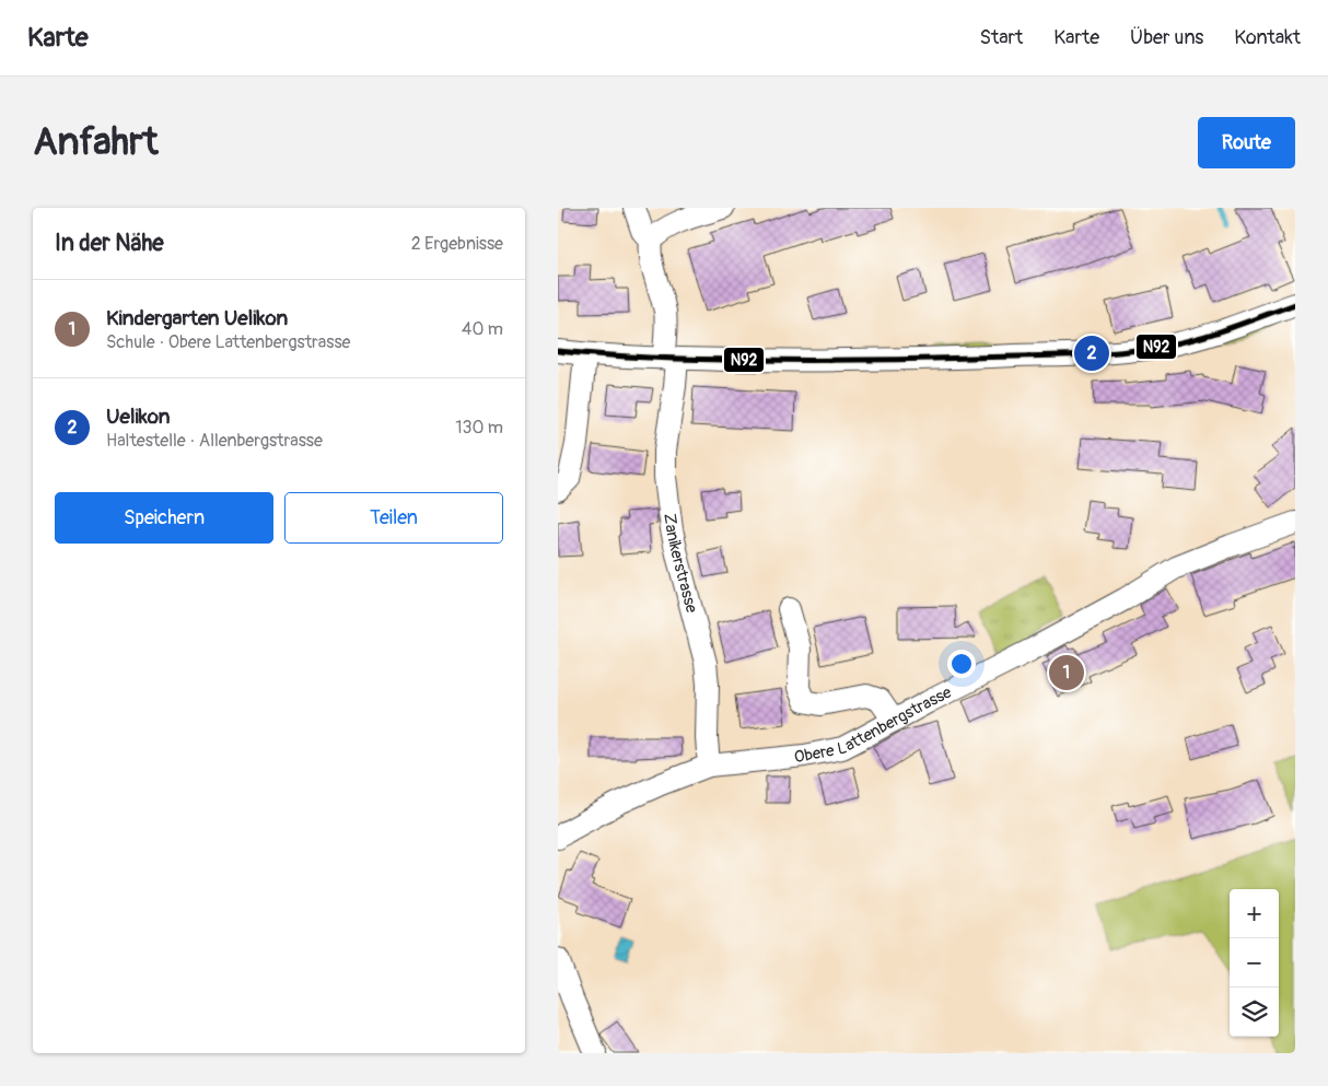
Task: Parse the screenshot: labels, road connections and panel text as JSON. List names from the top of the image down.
{
  "streets": {
    "street": ["Zanikerstrasse", "Obere Lattenbergstrasse"]
  },
  "crossings": [
    ["Zanikerstrasse", "Obere Lattenbergstrasse"]
  ],
  "lines": ["transit line N92"],
  "page": {
    "header": "Karte",
    "nav": [
      "Start",
      "Karte",
      "Über uns",
      "Kontakt"
    ],
    "buttons": [
      "Route",
      ["Speichern", "Teilen"]
    ],
    "title": "Anfahrt",
    "heading": ["In der Nähe", "2 Ergebnisse"],
    "list": [
      {
        "mark": "1",
        "name": "Kindergarten Uelikon",
        "note": "Schule · Obere Lattenbergstrasse",
        "value": "40 m"
      },
      {
        "mark": "2",
        "name": "Uelikon",
        "note": "Haltestelle · Allenbergstrasse",
        "value": "130 m"
      }
    ],
    "pins": ["2", "1"],
    "map_buttons": ["+", "−"]
  }
}
